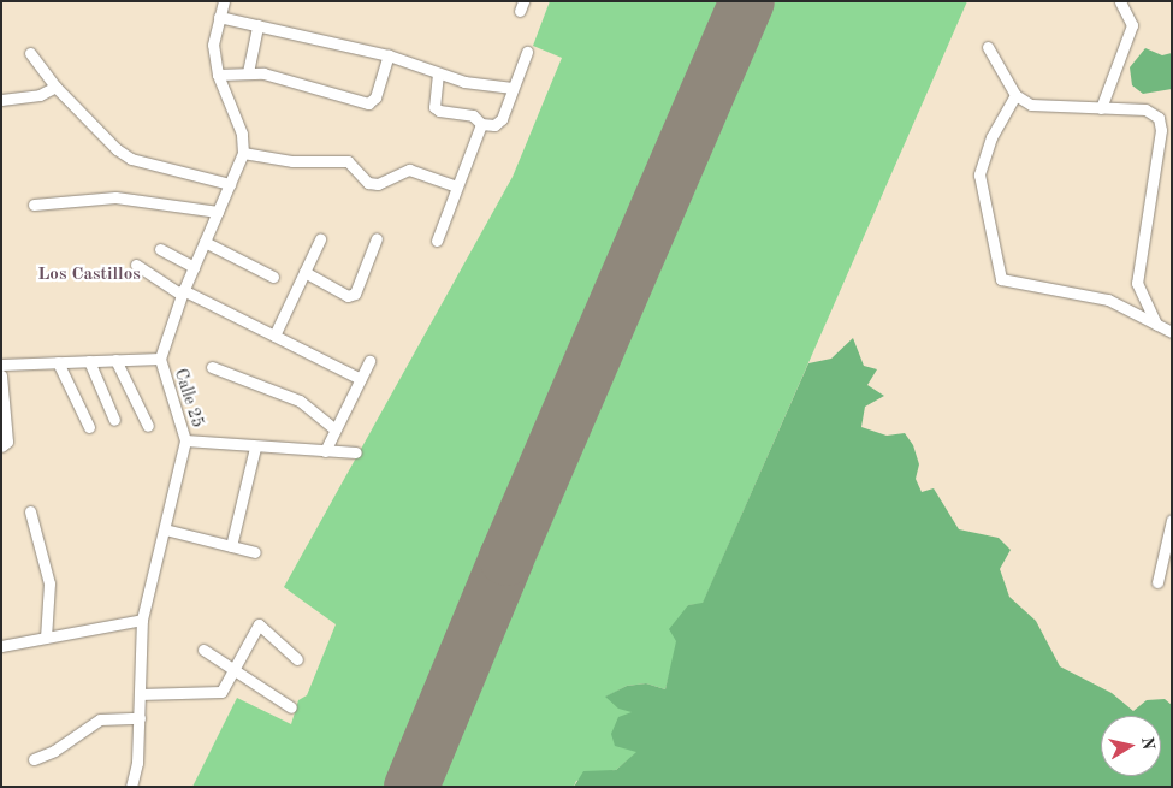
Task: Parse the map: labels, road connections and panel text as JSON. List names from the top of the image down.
{
  "streets": {
    "street": ["Calle 25"]
  },
  "districts": ["Los Castillos"],
  "north": "right"
}
